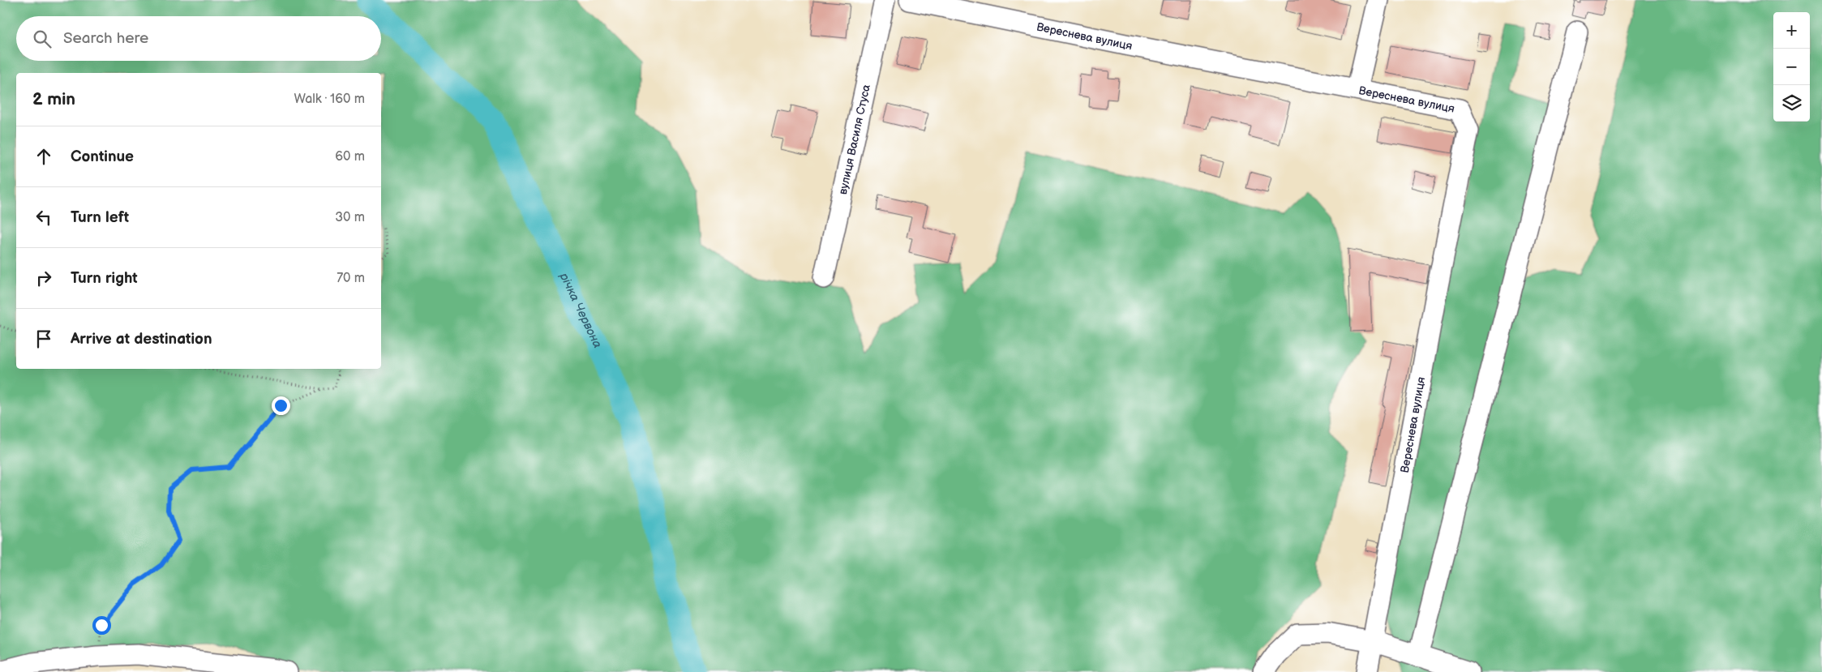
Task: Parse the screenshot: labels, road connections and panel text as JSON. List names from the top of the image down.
{
  "streets": {
    "street": ["Вереснева вулиця", "вулиця Василя Стуса"]
  },
  "water": ["річка Червона"],
  "page": {
    "map_buttons": ["+", "−"],
    "search": "Search here",
    "heading": ["2 min", "Walk · 160 m"],
    "list": [
      ["Continue", "60 m"],
      ["Turn left", "30 m"],
      ["Turn right", "70 m"],
      "Arrive at destination"
    ]
  }
}
